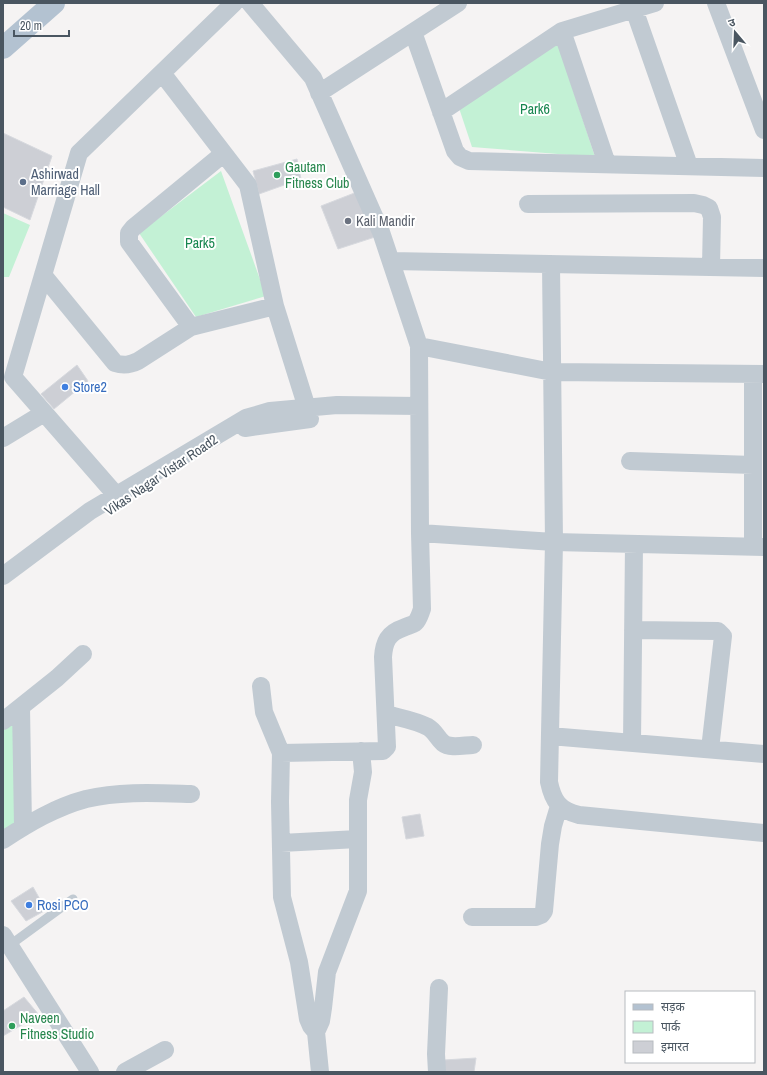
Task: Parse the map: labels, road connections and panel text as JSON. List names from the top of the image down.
{
  "streets": {
    "street": ["Vikas Nagar Vistar Road2"]
  },
  "parks": ["Park6", "Park5"],
  "places": [
    "Gautam Fitness Club",
    "Ashirwad Marriage Hall",
    "Kali Mandir",
    "Store2",
    "Rosi PCO",
    "Naveen Fitness Studio"
  ],
  "legend": ["सड़क", "पार्क", "इमारत"],
  "scale_bar": "20 m",
  "north": "top"
}
